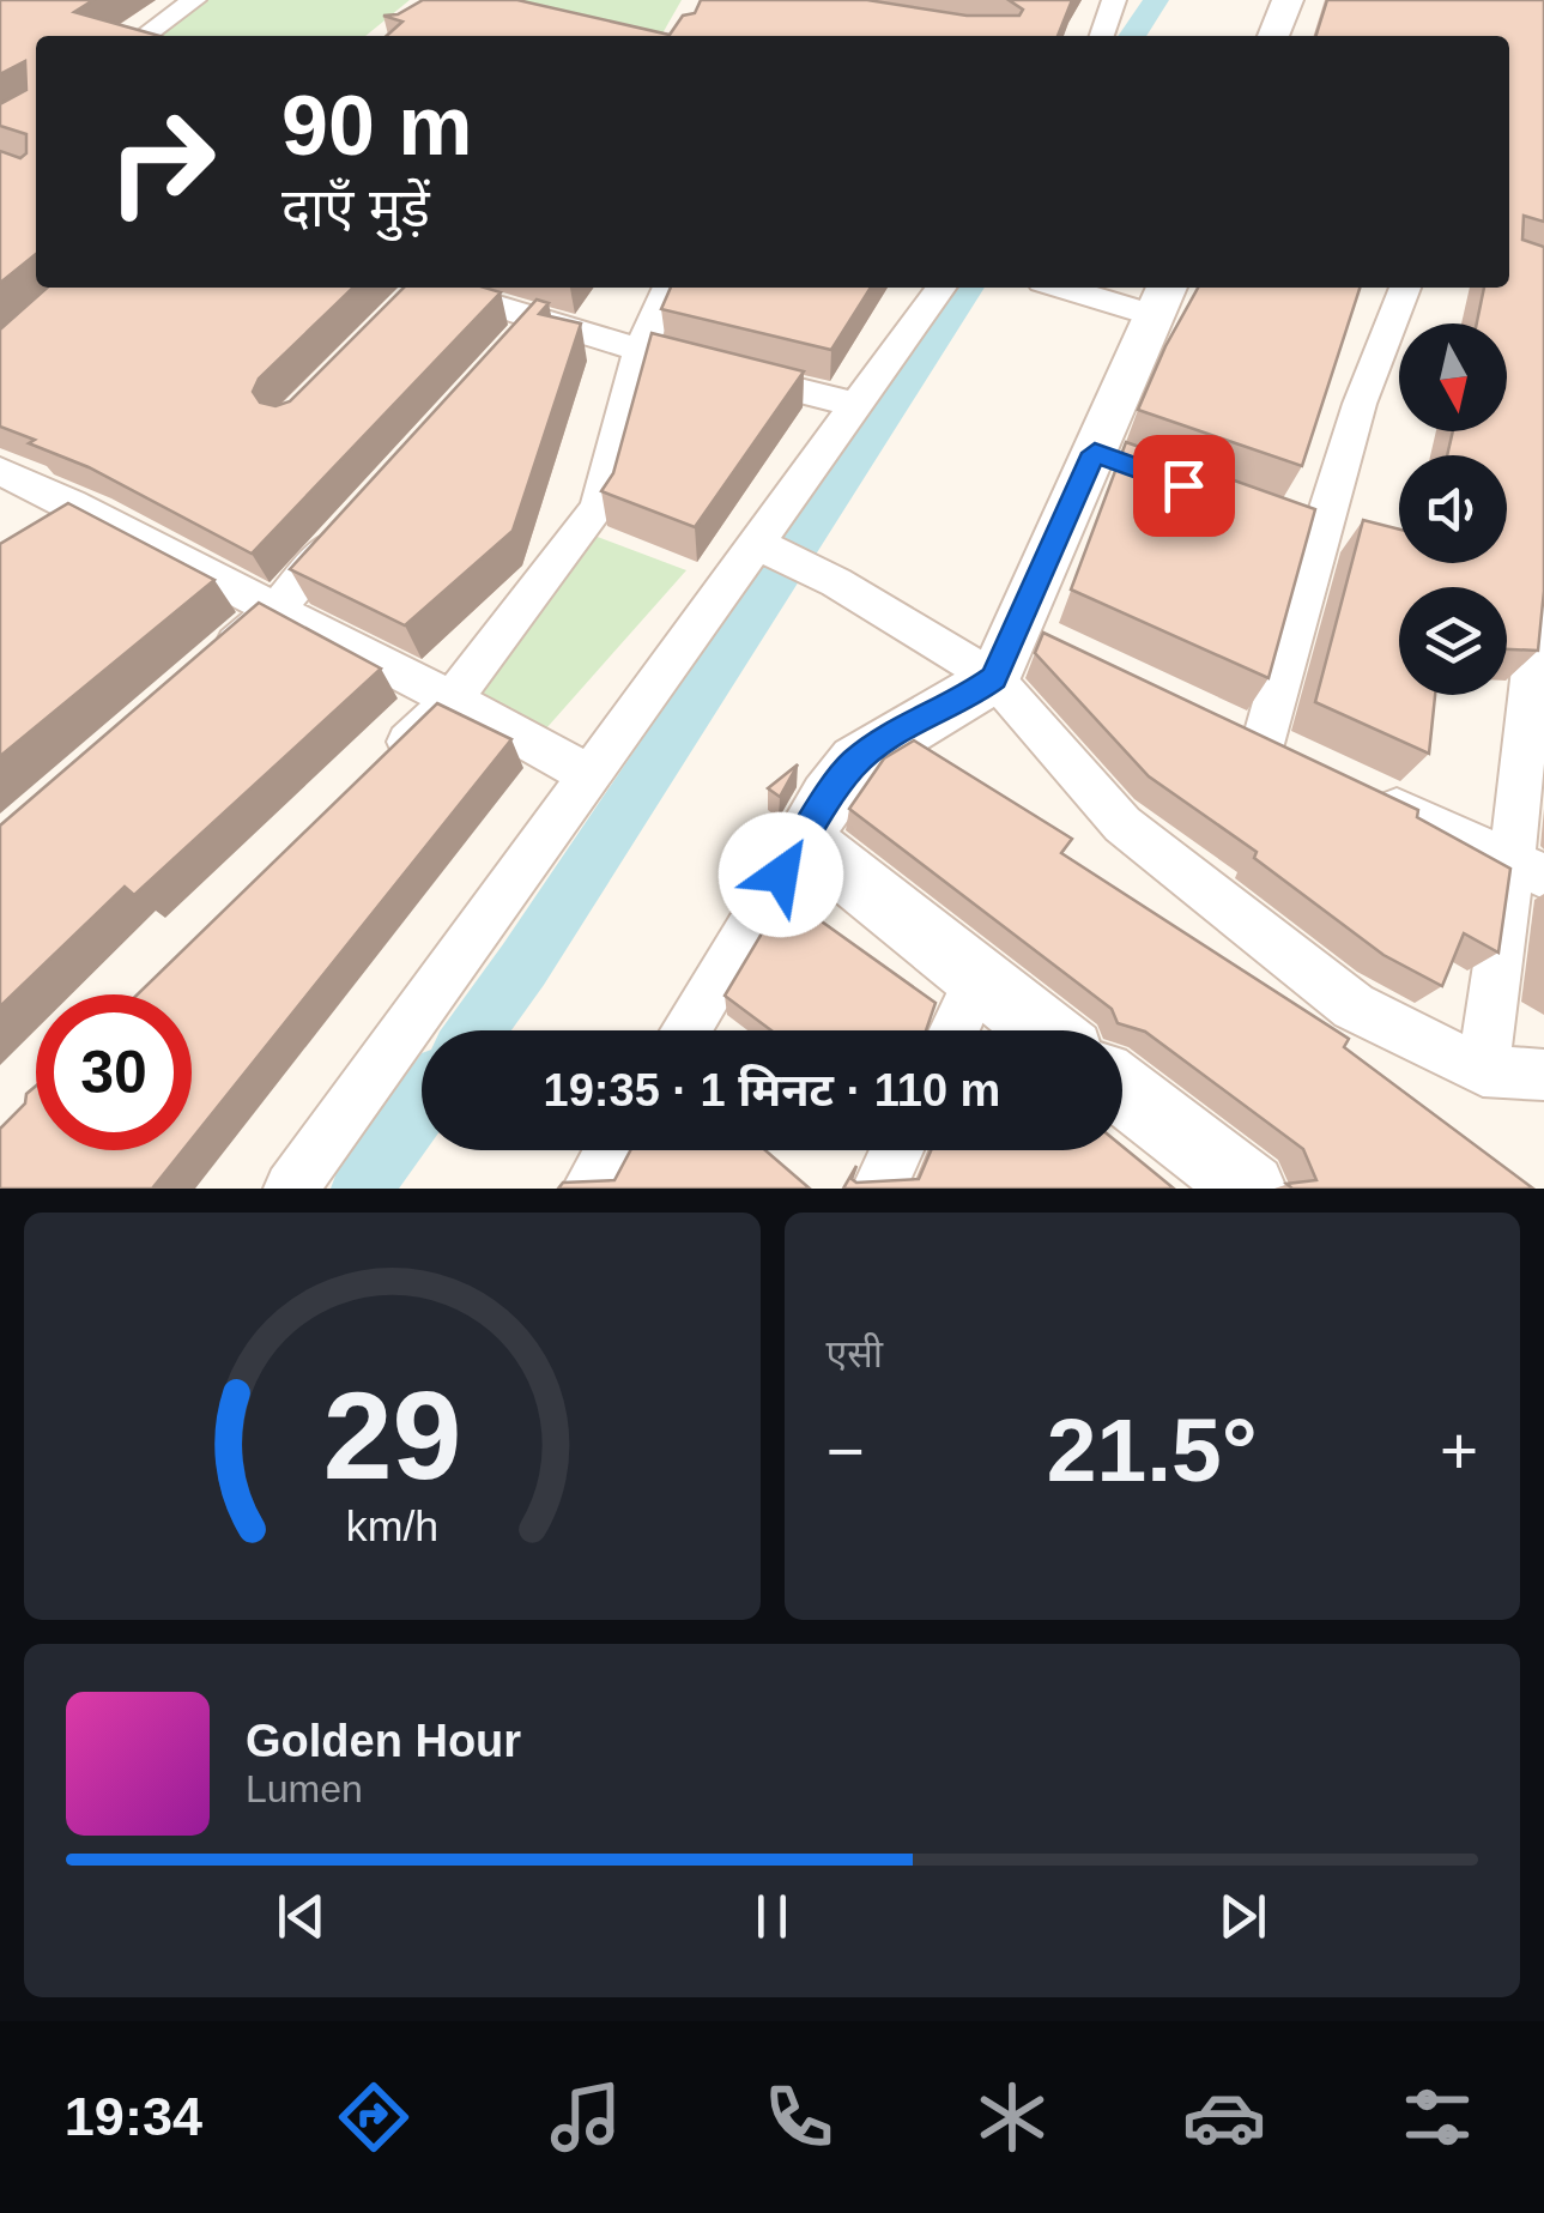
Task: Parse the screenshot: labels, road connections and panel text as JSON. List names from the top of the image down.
{
  "north": "bottom",
  "page": {
    "turn": ["90 m", "दाएँ मुड़ें"],
    "limit": "30",
    "trip": "19:35 · 1 मिनट · 110 m",
    "tile": "एसी",
    "heat": ["−", "21.5°", "+"],
    "song": ["Golden Hour", "Lumen"],
    "tabs": "19:34",
    "gauge": ["29", "km/h"]
  }
}
